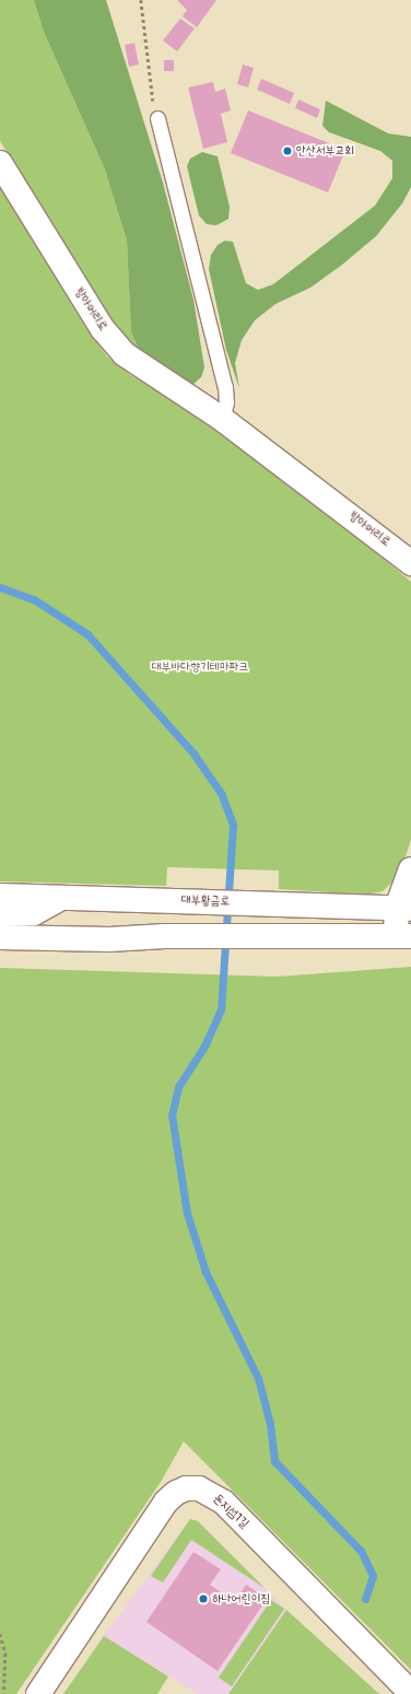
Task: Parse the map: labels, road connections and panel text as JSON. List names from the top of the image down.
{
  "streets": {
    "street": ["방아머리로", "대부황금로", "돈지섬1길"]
  },
  "parks": ["대부바다향기테마파크"],
  "places": ["안산서부교회", "하나어린이집"]
}
